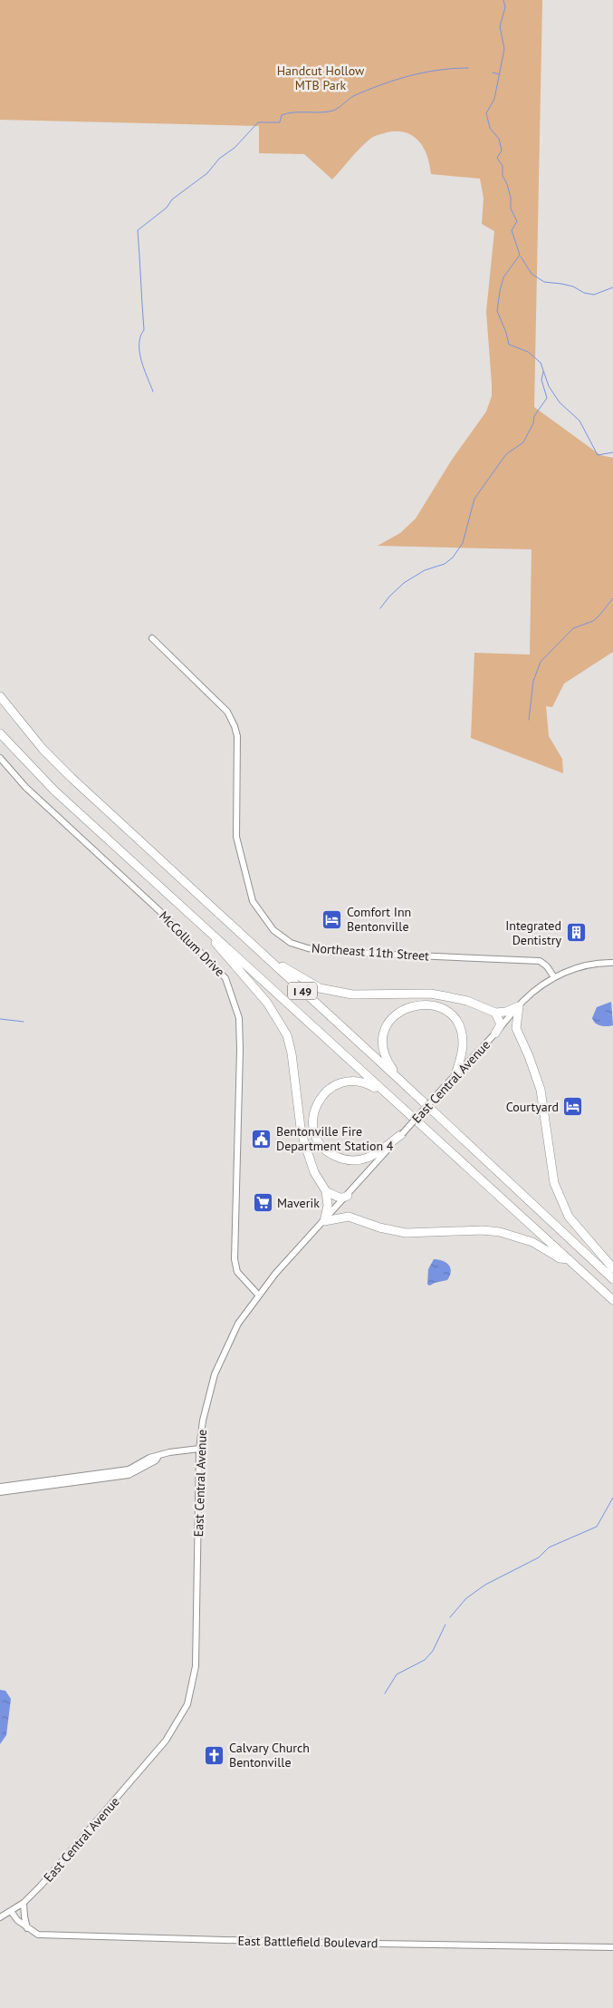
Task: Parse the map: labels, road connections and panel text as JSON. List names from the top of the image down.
{
  "streets": {
    "highway": ["I 49"],
    "street": [
      "McCollum Drive",
      "Northeast 11th Street",
      "East Central Avenue",
      "East Battlefield Boulevard"
    ]
  },
  "crossings": [
    ["McCollum Drive", "East Central Avenue"],
    ["Northeast 11th Street", "East Central Avenue"],
    ["East Central Avenue", "East Battlefield Boulevard"]
  ],
  "parks": ["Handcut Hollow MTB Park"],
  "places": {
    "hotel": ["Comfort Inn Bentonville", "Courtyard"],
    "building": ["Integrated Dentistry"],
    "public building": ["Bentonville Fire Department Station 4"],
    "supermarket": ["Maverik"],
    "church": ["Calvary Church Bentonville"]
  }
}
